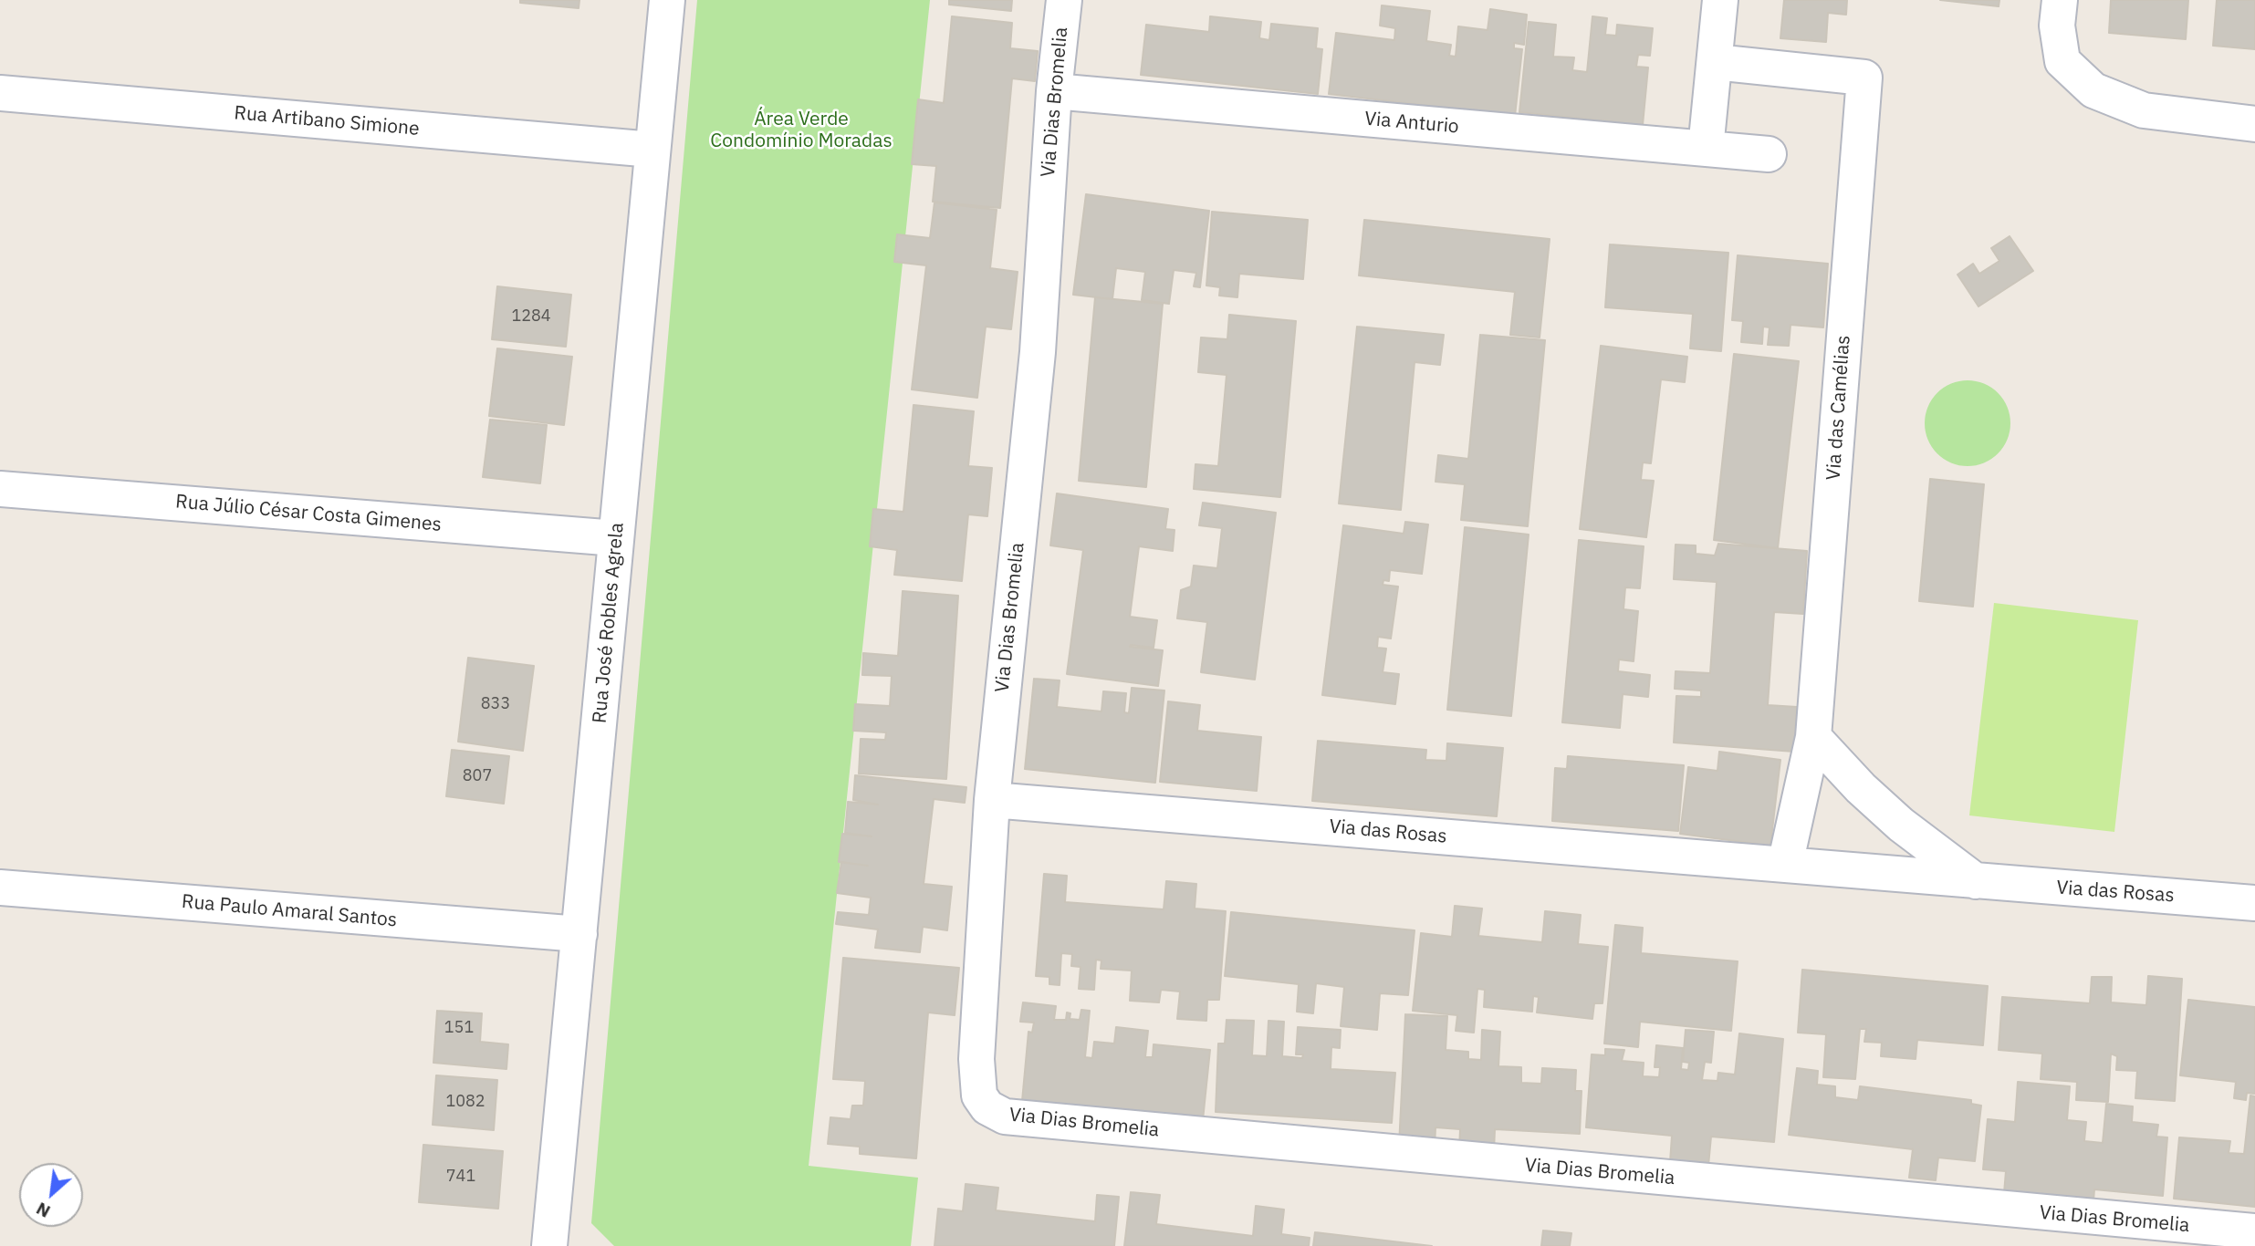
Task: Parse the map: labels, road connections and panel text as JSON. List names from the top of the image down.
{
  "streets": {
    "street": [
      "Via Dias Bromelia",
      "Rua Artibano Simione",
      "Via Anturio",
      "Via das Camélias",
      "Rua Júlio César Costa Gimenes",
      "Rua José Robles Agrela",
      "Via das Rosas",
      "Rua Paulo Amaral Santos"
    ]
  },
  "crossings": [
    ["Via Dias Bromelia", "Via Anturio"],
    ["Via Dias Bromelia", "Via das Rosas"],
    ["Rua Artibano Simione", "Rua José Robles Agrela"],
    ["Via das Camélias", "Via das Rosas"],
    ["Rua Júlio César Costa Gimenes", "Rua José Robles Agrela"],
    ["Rua José Robles Agrela", "Rua Paulo Amaral Santos"]
  ],
  "parks": ["Área Verde Condomínio Moradas"],
  "house_numbers": [
    "1284",
    "833",
    "807",
    "151",
    "1082",
    "741"
  ],
  "north": "bottom left"
}
